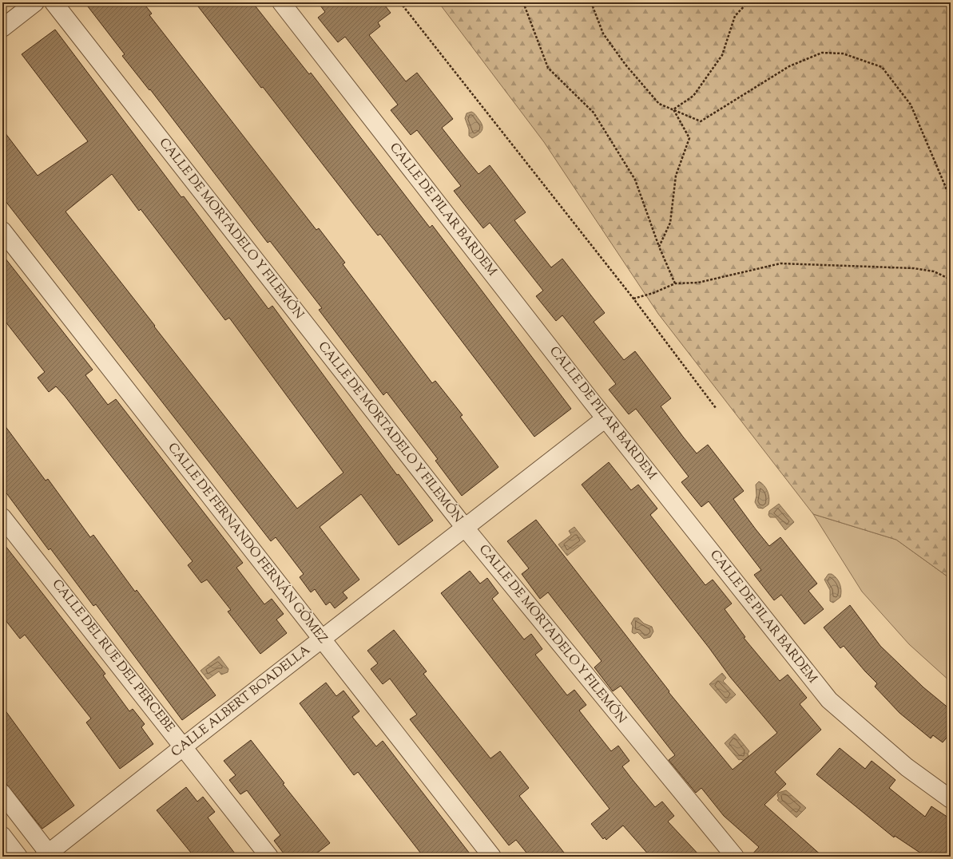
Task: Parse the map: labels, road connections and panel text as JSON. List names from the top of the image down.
{
  "streets": {
    "street": [
      "CALLE DE PILAR BARDEM",
      "CALLE DE MORTADELO Y FILEMÓN",
      "CALLE DE FERNANDO FERNÁN GÓMEZ",
      "CALLE DEL RUE DEL PERCEBE",
      "CALLE ALBERT BOADELLA"
    ]
  },
  "crossings": [
    ["CALLE DE PILAR BARDEM", "CALLE ALBERT BOADELLA"],
    ["CALLE DE MORTADELO Y FILEMÓN", "CALLE ALBERT BOADELLA"],
    ["CALLE DE FERNANDO FERNÁN GÓMEZ", "CALLE ALBERT BOADELLA"],
    ["CALLE DEL RUE DEL PERCEBE", "CALLE ALBERT BOADELLA"]
  ]
}
